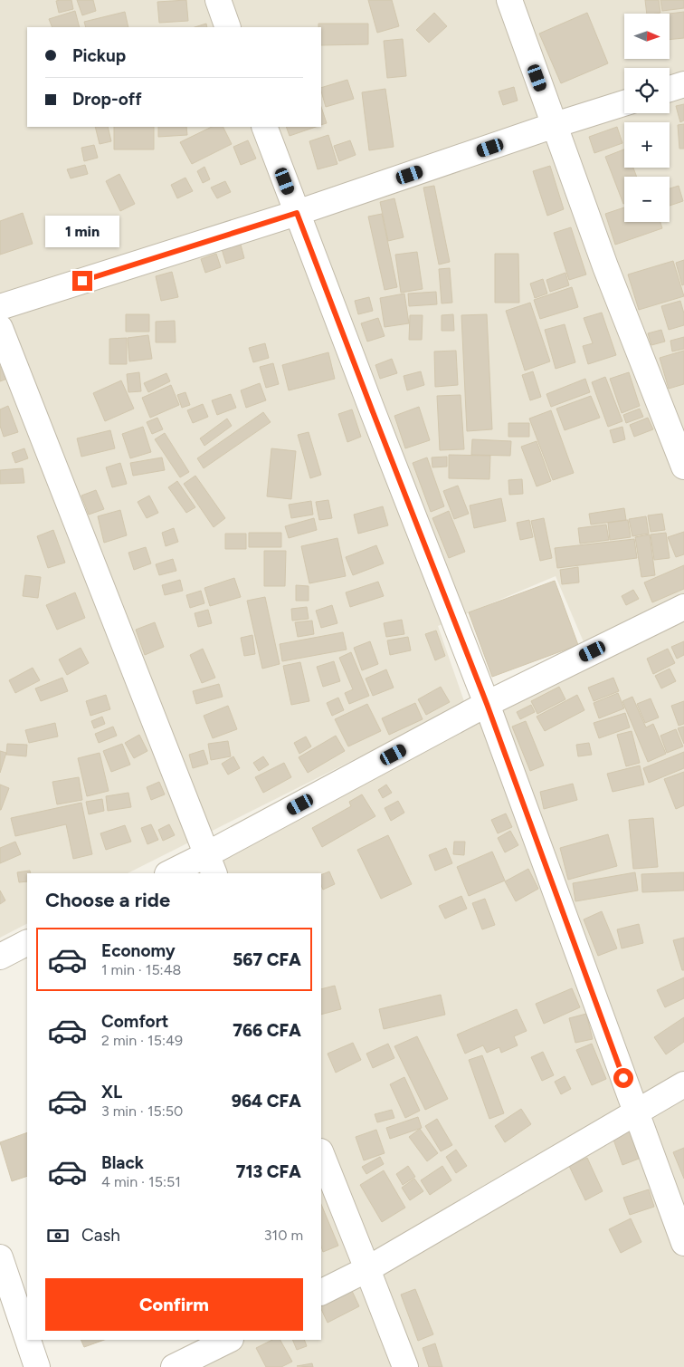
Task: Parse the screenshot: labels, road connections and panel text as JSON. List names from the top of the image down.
{
  "north": "right",
  "page": {
    "map_buttons": ["+", "−"],
    "banner": ["Pickup", "Drop-off"],
    "bubble": "1 min",
    "heading": "Choose a ride",
    "list": [
      {
        "name": "Economy",
        "note": "1 min · 15:48",
        "value": "567 CFA"
      },
      {
        "name": "Comfort",
        "note": "2 min · 15:49",
        "value": "766 CFA"
      },
      {
        "name": "XL",
        "note": "3 min · 15:50",
        "value": "964 CFA"
      },
      {
        "name": "Black",
        "note": "4 min · 15:51",
        "value": "713 CFA"
      }
    ],
    "pay": ["Cash", "310 m"],
    "buttons": "Confirm"
  }
}
